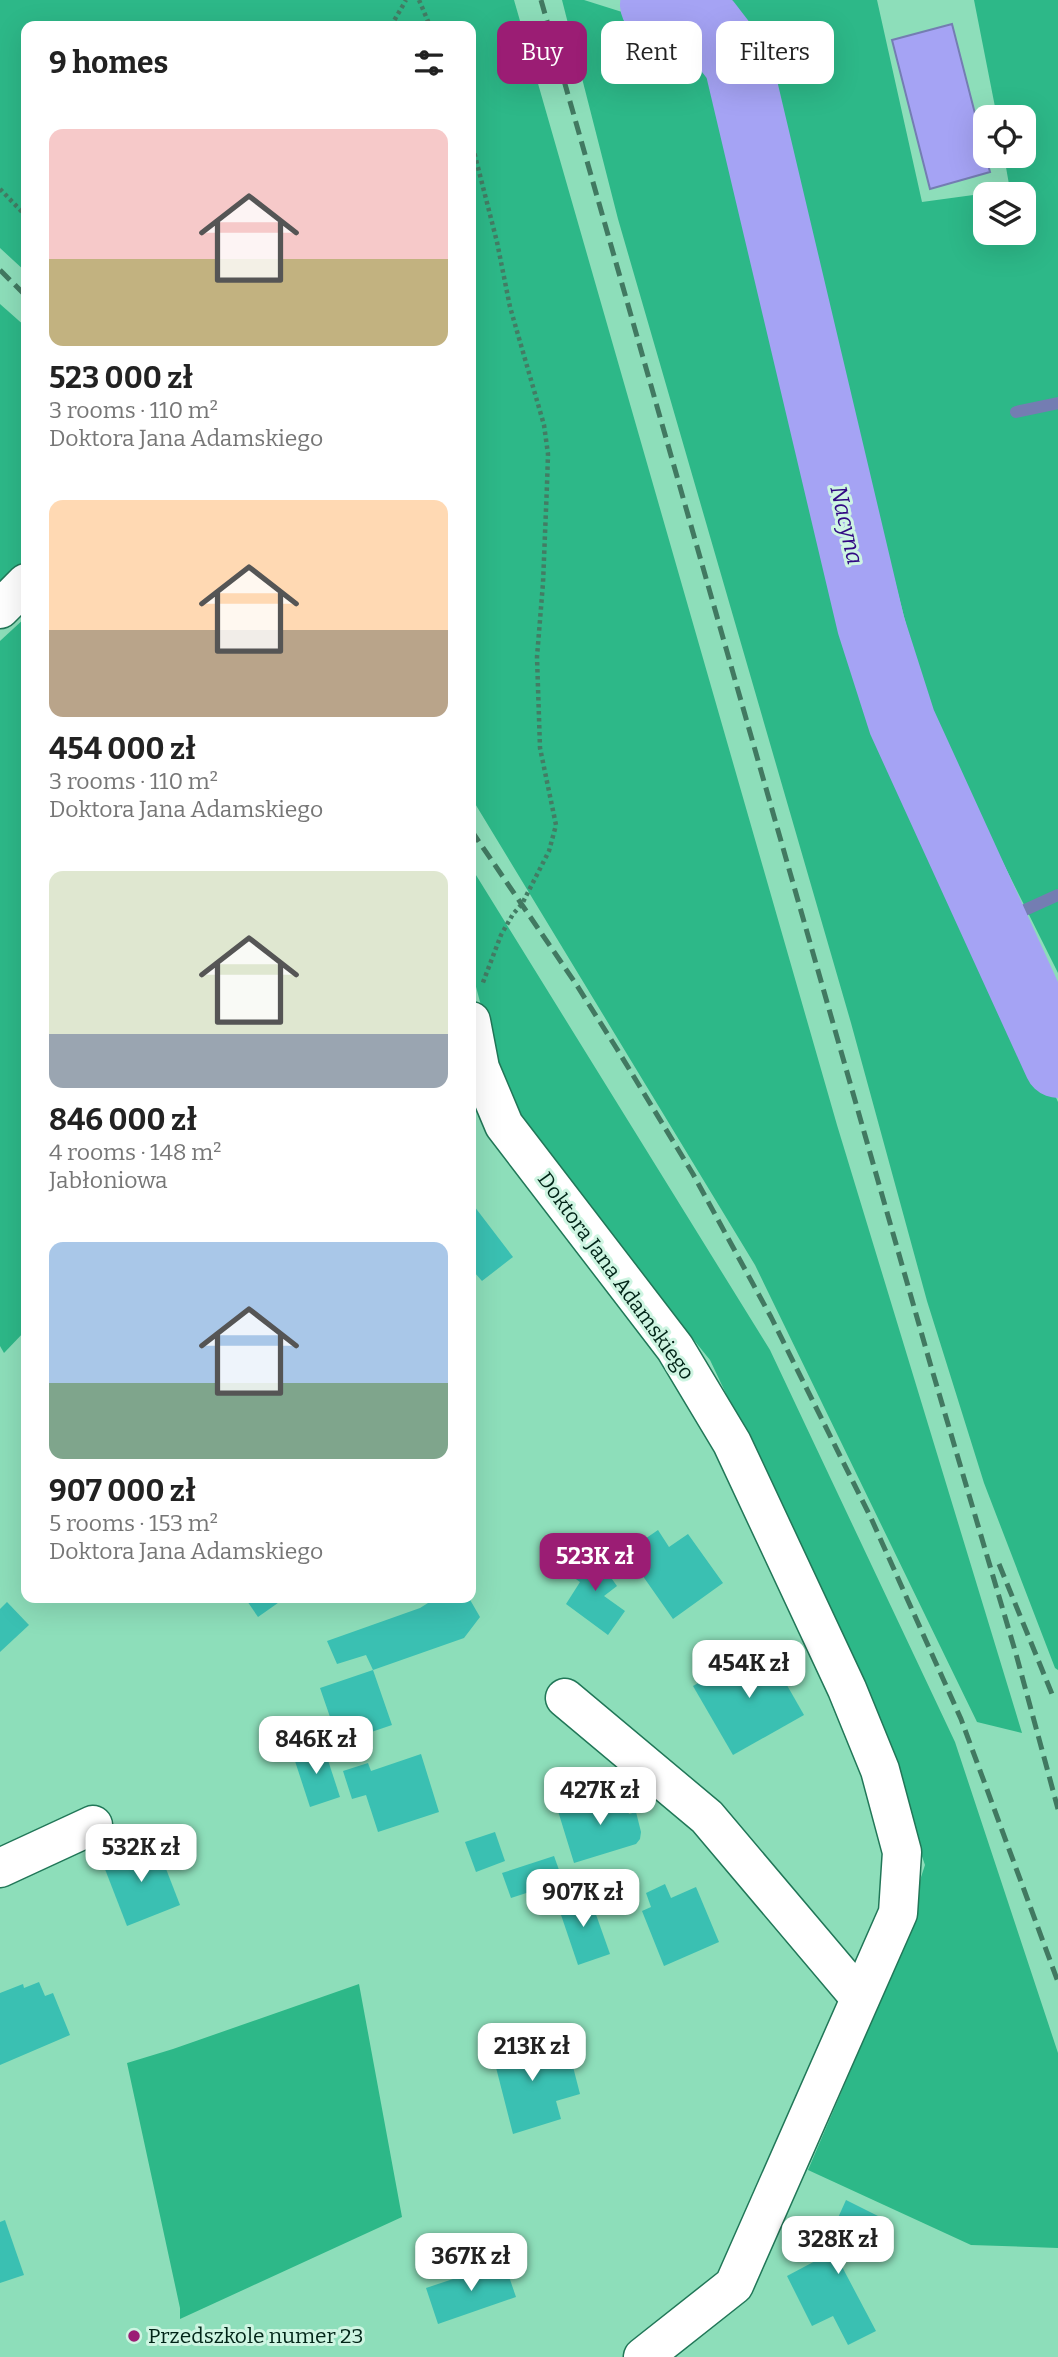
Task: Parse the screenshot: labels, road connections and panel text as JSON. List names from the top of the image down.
{
  "streets": {
    "street": ["Doktora Jana Adamskiego"]
  },
  "water": ["Nacyna"],
  "places": ["Przedszkole numer 23"],
  "page": {
    "chip": ["Buy", "Rent", "Filters"],
    "heading": "9 homes",
    "list": [
      {
        "name": "523 000 zł",
        "note": "3 rooms · 110 m² · Doktora Jana Adamskiego"
      },
      {
        "name": "454 000 zł",
        "note": "3 rooms · 110 m² · Doktora Jana Adamskiego"
      },
      {
        "name": "846 000 zł",
        "note": "4 rooms · 148 m² · Jabłoniowa"
      },
      {
        "name": "907 000 zł",
        "note": "5 rooms · 153 m² · Doktora Jana Adamskiego"
      }
    ],
    "price": [
      "523K zł",
      "454K zł",
      "846K zł",
      "427K zł",
      "532K zł",
      "907K zł",
      "213K zł",
      "328K zł",
      "367K zł"
    ]
  }
}
